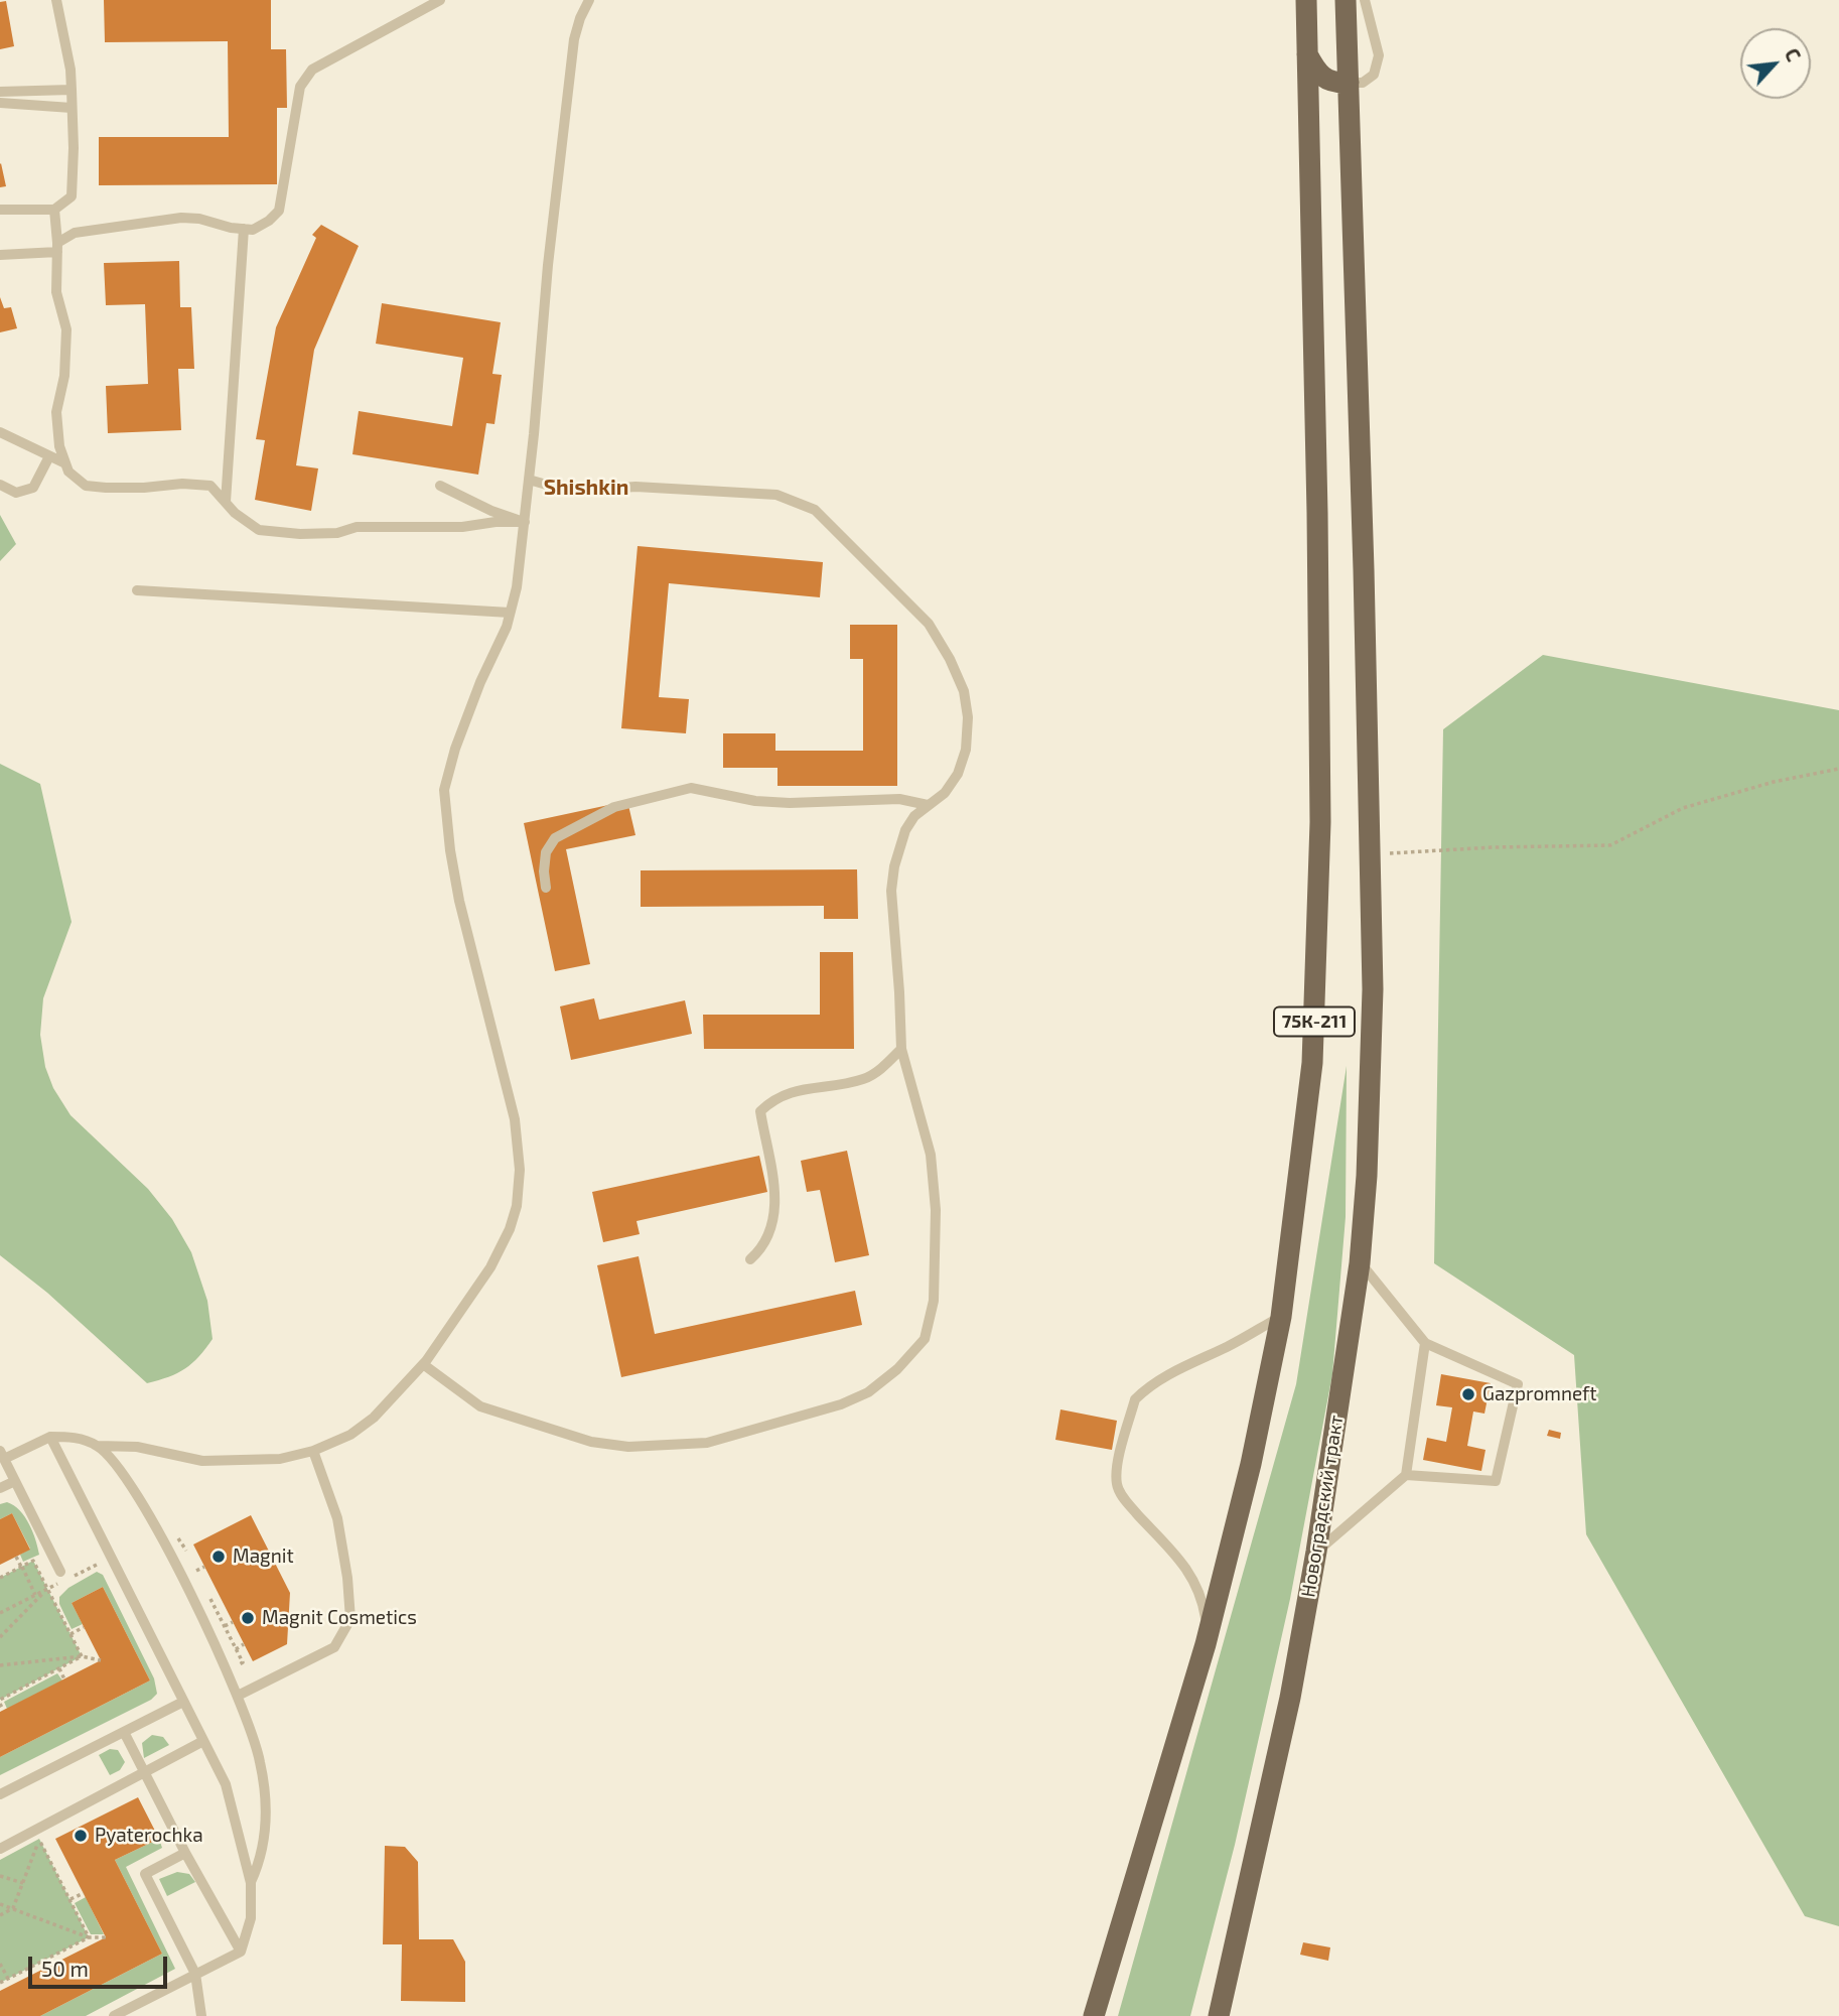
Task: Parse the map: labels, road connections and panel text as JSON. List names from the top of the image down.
{
  "streets": {
    "main road": ["75К-211", "Новоградский тракт"]
  },
  "crossings": [
    ["75К-211", "Новоградский тракт"]
  ],
  "districts": ["Shishkin"],
  "places": [
    "Gazpromneft",
    "Magnit",
    "Magnit Cosmetics",
    "Pyaterochka"
  ],
  "scale_bar": "50 m",
  "north": "top right"
}
